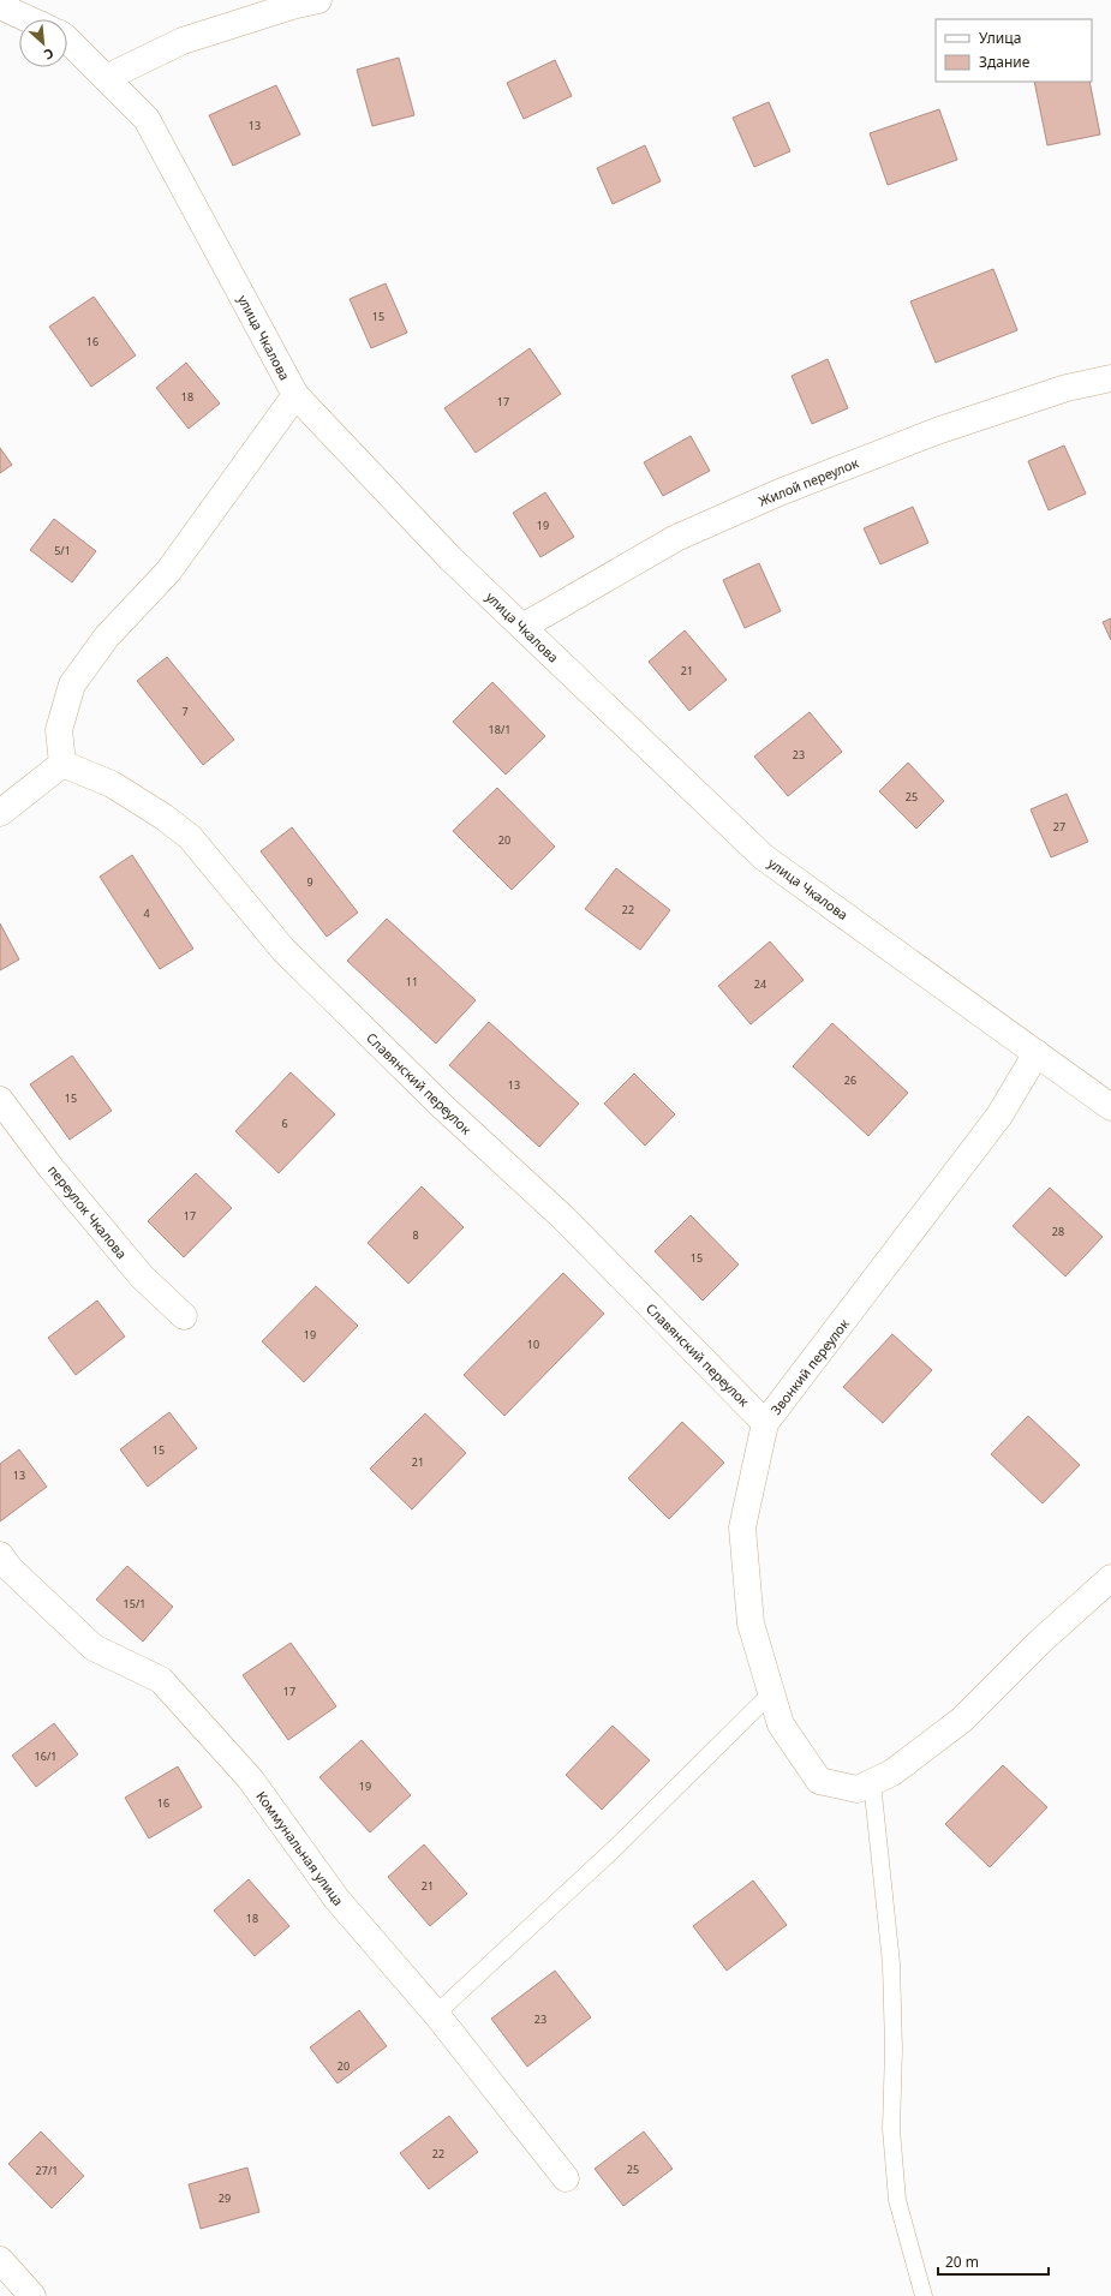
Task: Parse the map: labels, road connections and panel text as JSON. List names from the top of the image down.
{
  "streets": {
    "street": [
      "улица Чкалова",
      "Жилой переулок",
      "Славянский переулок",
      "переулок Чкалова",
      "Звонкий переулок",
      "Коммунальная улица"
    ]
  },
  "crossings": [
    ["улица Чкалова", "Жилой переулок"],
    ["улица Чкалова", "Звонкий переулок"],
    ["Славянский переулок", "Звонкий переулок"]
  ],
  "house_numbers": [
    "13",
    "15",
    "16",
    "18",
    "17",
    "19",
    "5/1",
    "21",
    "7",
    "18/1",
    "23",
    "25",
    "27",
    "20",
    "9",
    "22",
    "4",
    "11",
    "24",
    "26",
    "13",
    "15",
    "6",
    "17",
    "28",
    "8",
    "15",
    "19",
    "10",
    "15",
    "21",
    "13",
    "15/1",
    "17",
    "16/1",
    "19",
    "16",
    "21",
    "18",
    "23",
    "20",
    "22",
    "25",
    "27/1",
    "29"
  ],
  "legend": ["Улица", "Здание"],
  "scale_bar": "20 m",
  "north": "bottom right"
}
